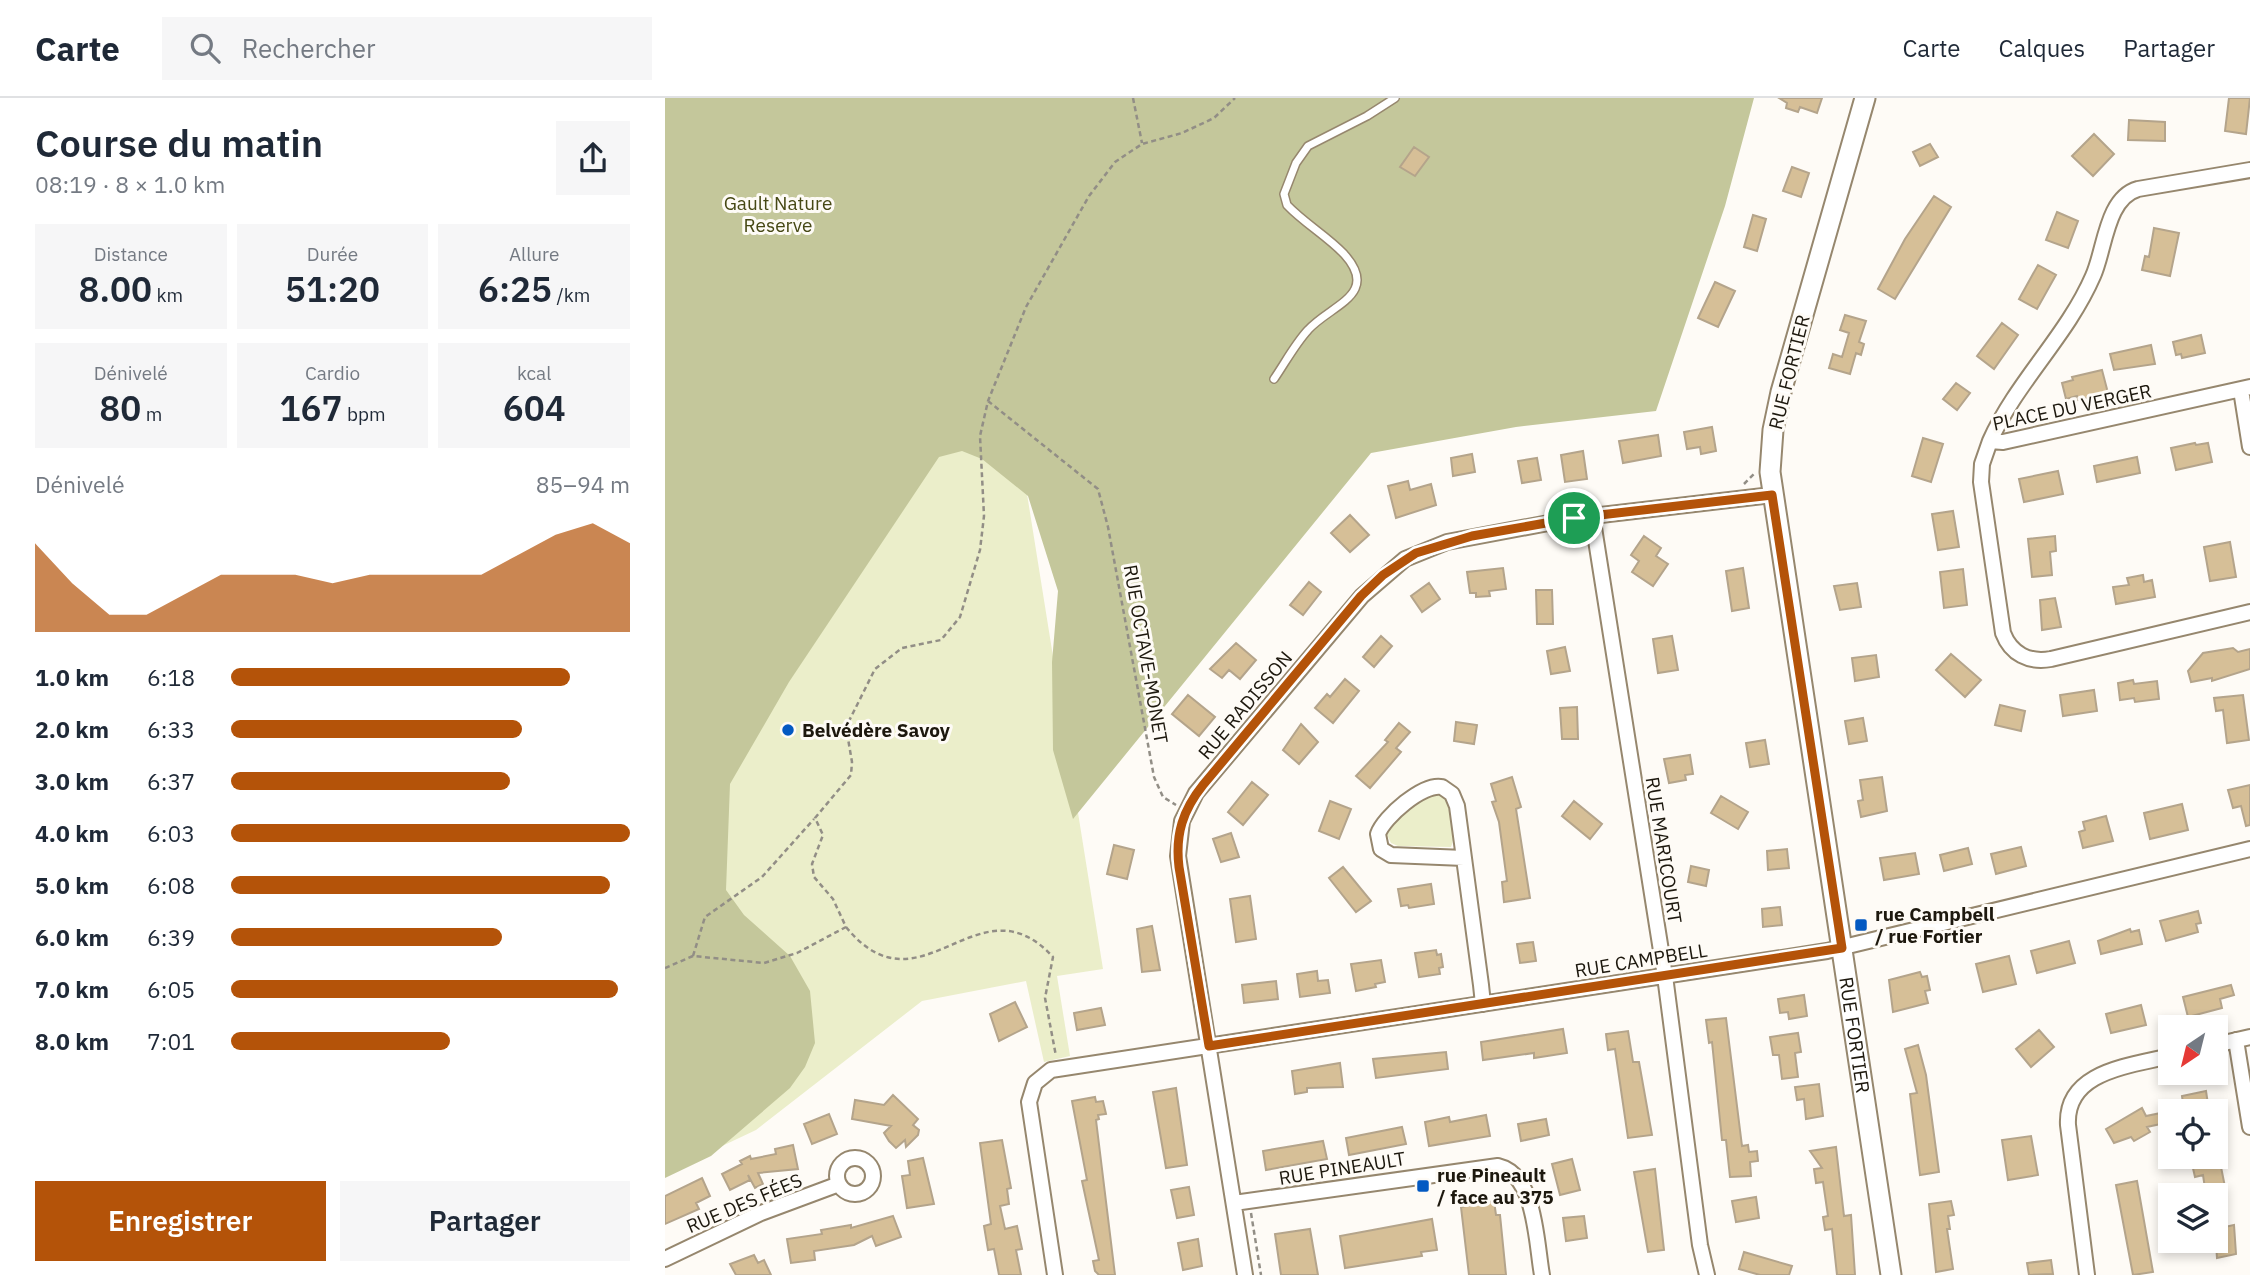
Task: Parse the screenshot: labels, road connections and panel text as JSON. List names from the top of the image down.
{
  "streets": {
    "street": [
      "RUE FORTIER",
      "PLACE DU VERGER",
      "RUE RADISSON",
      "RUE MARICOURT",
      "RUE CAMPBELL",
      "RUE PINEAULT",
      "RUE DES FÉES"
    ],
    "path": ["RUE OCTAVE-MONET"]
  },
  "crossings": [
    ["RUE FORTIER", "RUE RADISSON"],
    ["RUE FORTIER", "RUE CAMPBELL"],
    ["RUE OCTAVE-MONET", "RUE RADISSON"],
    ["RUE RADISSON", "RUE MARICOURT"],
    ["RUE RADISSON", "RUE CAMPBELL"],
    ["RUE RADISSON", "RUE PINEAULT"],
    ["RUE MARICOURT", "RUE CAMPBELL"]
  ],
  "parks": ["Gault Nature Reserve"],
  "places": {
    "other": ["Belvédère Savoy"],
    "transit": ["rue Campbell / rue Fortier", "rue Pineault / face au 375"]
  },
  "north": "bottom left",
  "page": {
    "header": "Carte",
    "search": "Rechercher",
    "nav": ["Carte", "Calques", "Partager"],
    "heading": ["Course du matin", "08:19 · 8 × 1.0 km"],
    "stats": [
      ["Distance", "8.00 km"],
      ["Durée", "51:20"],
      ["Allure", "6:25 /km"],
      ["Dénivelé", "80 m"],
      ["Cardio", "167 bpm"],
      ["kcal", "604"]
    ],
    "chart": ["Dénivelé", "85–94 m"],
    "list": [
      {
        "name": "1.0 km",
        "note": "6:18"
      },
      {
        "name": "2.0 km",
        "note": "6:33"
      },
      {
        "name": "3.0 km",
        "note": "6:37"
      },
      {
        "name": "4.0 km",
        "note": "6:03"
      },
      {
        "name": "5.0 km",
        "note": "6:08"
      },
      {
        "name": "6.0 km",
        "note": "6:39"
      },
      {
        "name": "7.0 km",
        "note": "6:05"
      },
      {
        "name": "8.0 km",
        "note": "7:01"
      }
    ],
    "buttons": ["Enregistrer", "Partager"]
  }
}
